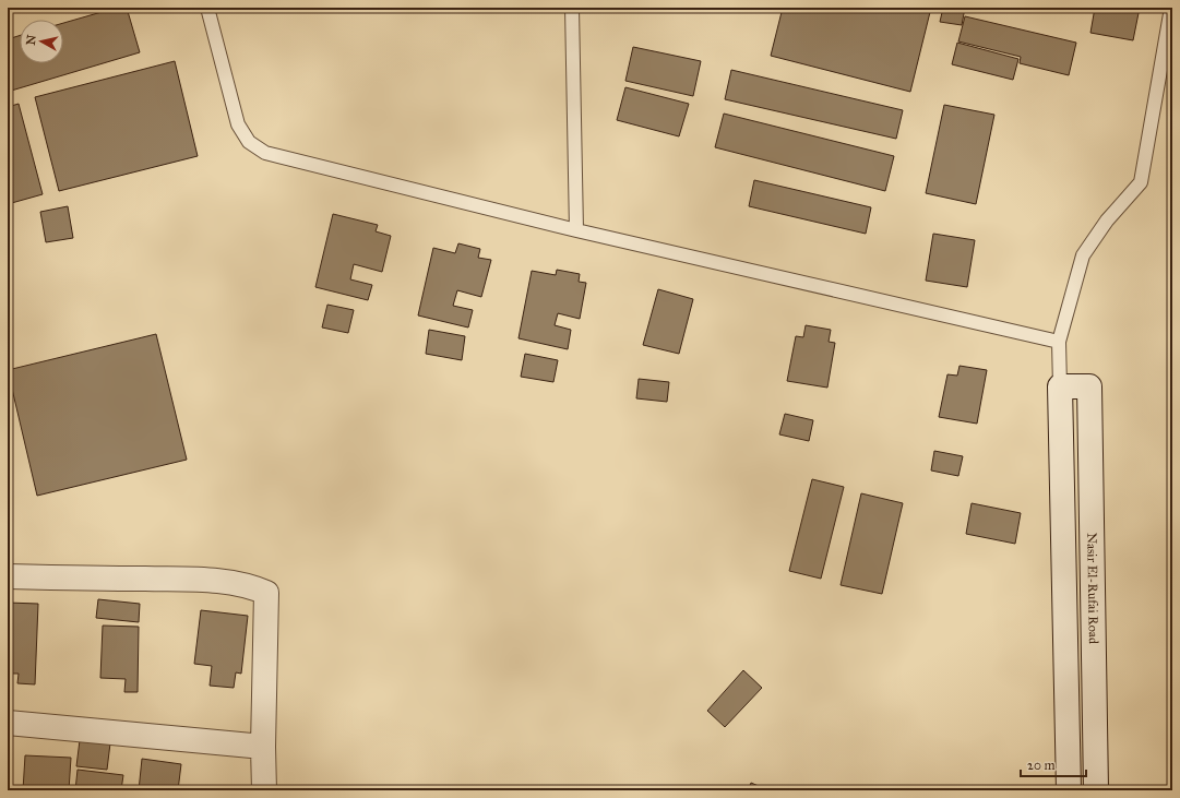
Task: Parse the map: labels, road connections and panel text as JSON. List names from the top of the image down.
{
  "streets": {
    "main road": ["Nasir El-Rufai Road"]
  },
  "scale_bar": "20 m",
  "north": "left"
}
